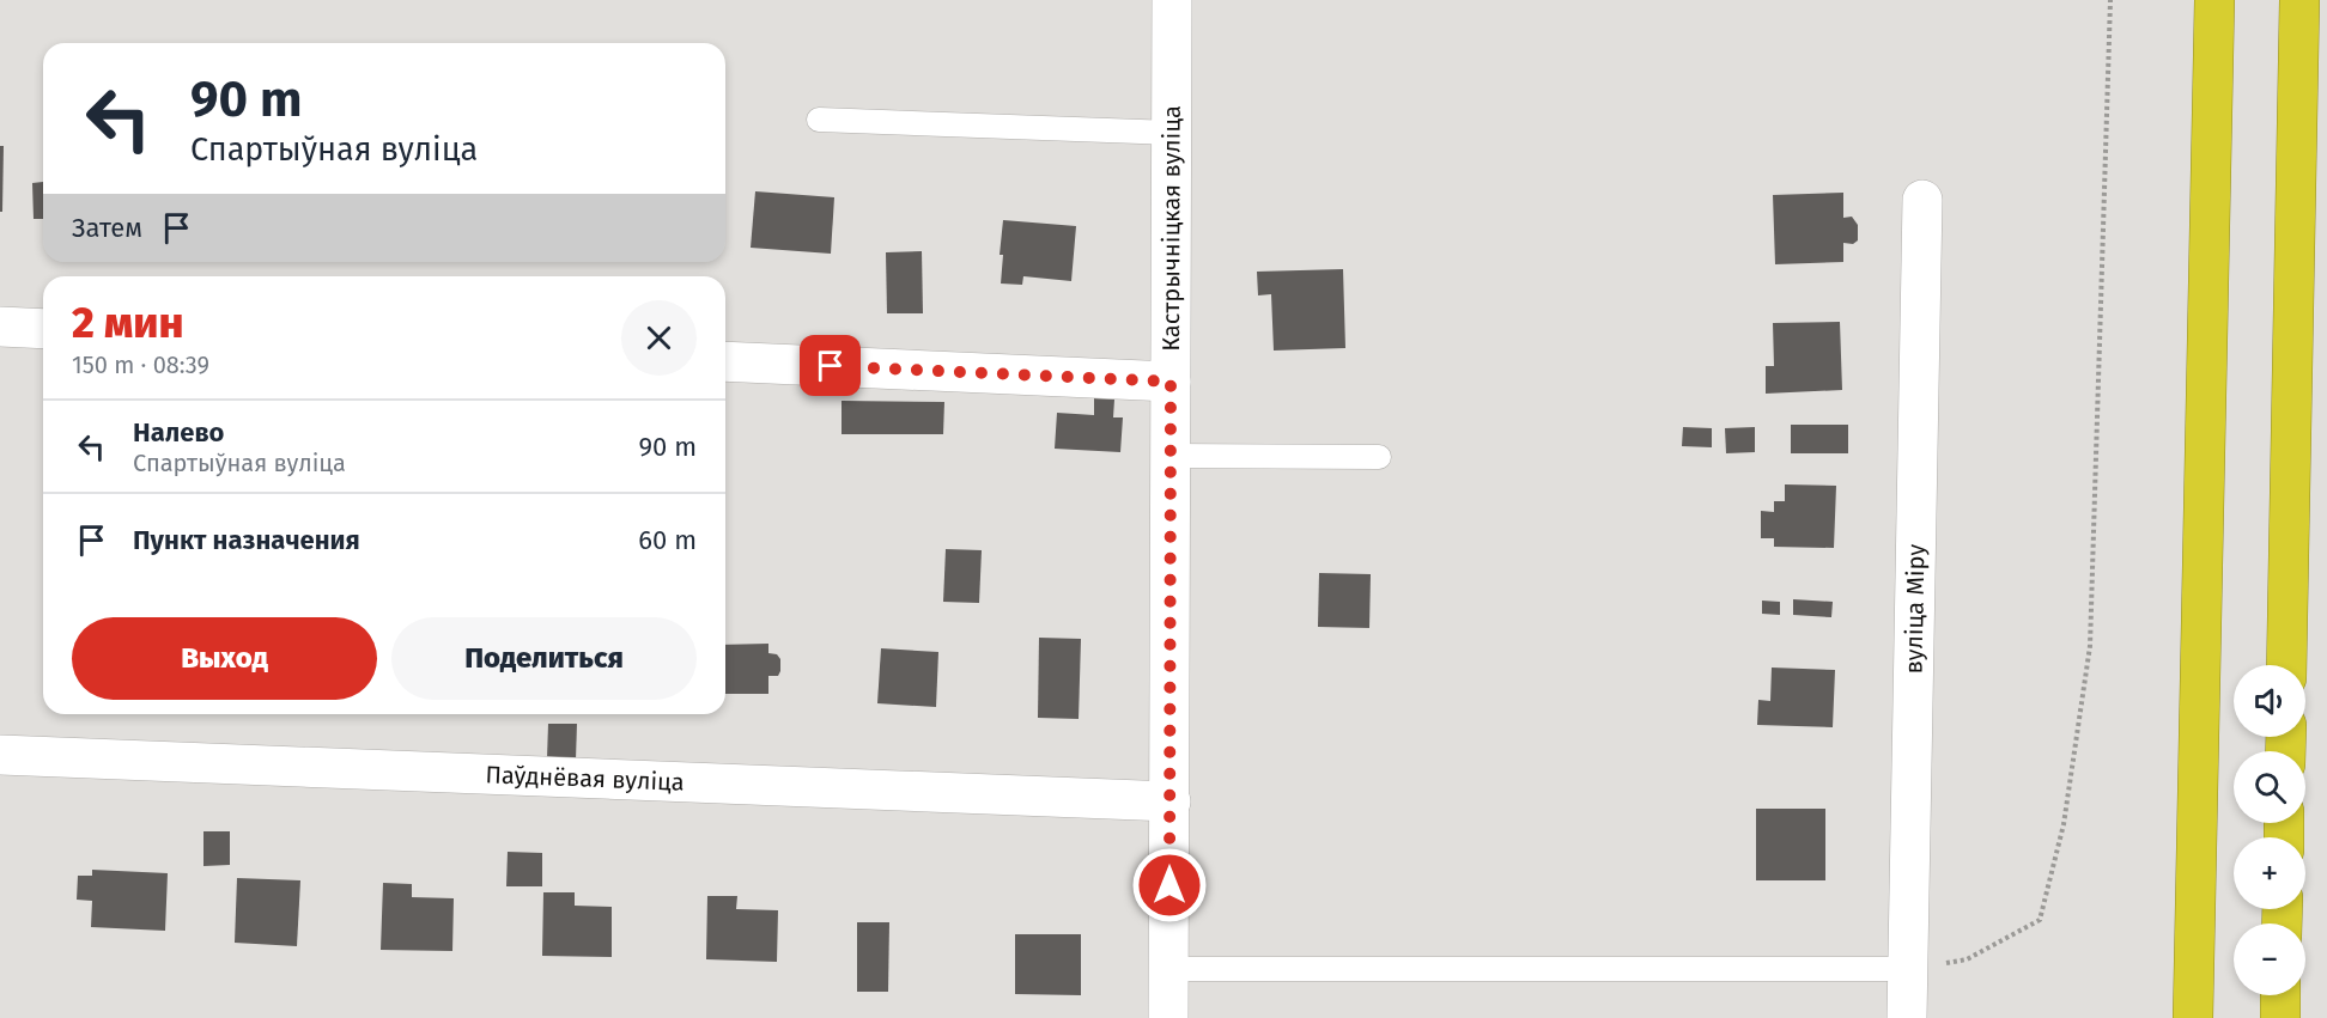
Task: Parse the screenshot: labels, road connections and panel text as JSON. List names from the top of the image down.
{
  "streets": {
    "street": ["Кастрычніцкая вуліца", "вуліца Міру", "Паўднёвая вуліца"]
  },
  "crossings": [
    ["Кастрычніцкая вуліца", "Паўднёвая вуліца"]
  ],
  "page": {
    "turn": ["90 m", "Спартыўная вуліца"],
    "then": "Затем",
    "heading": ["2 мин", "150 m · 08:39"],
    "list": [
      {
        "name": "Налево",
        "note": "Спартыўная вуліца",
        "value": "90 m"
      },
      {
        "name": "Пункт назначения",
        "value": "60 m"
      }
    ],
    "buttons": ["Выход", "Поделиться"],
    "map_buttons": ["+", "−"]
  }
}
